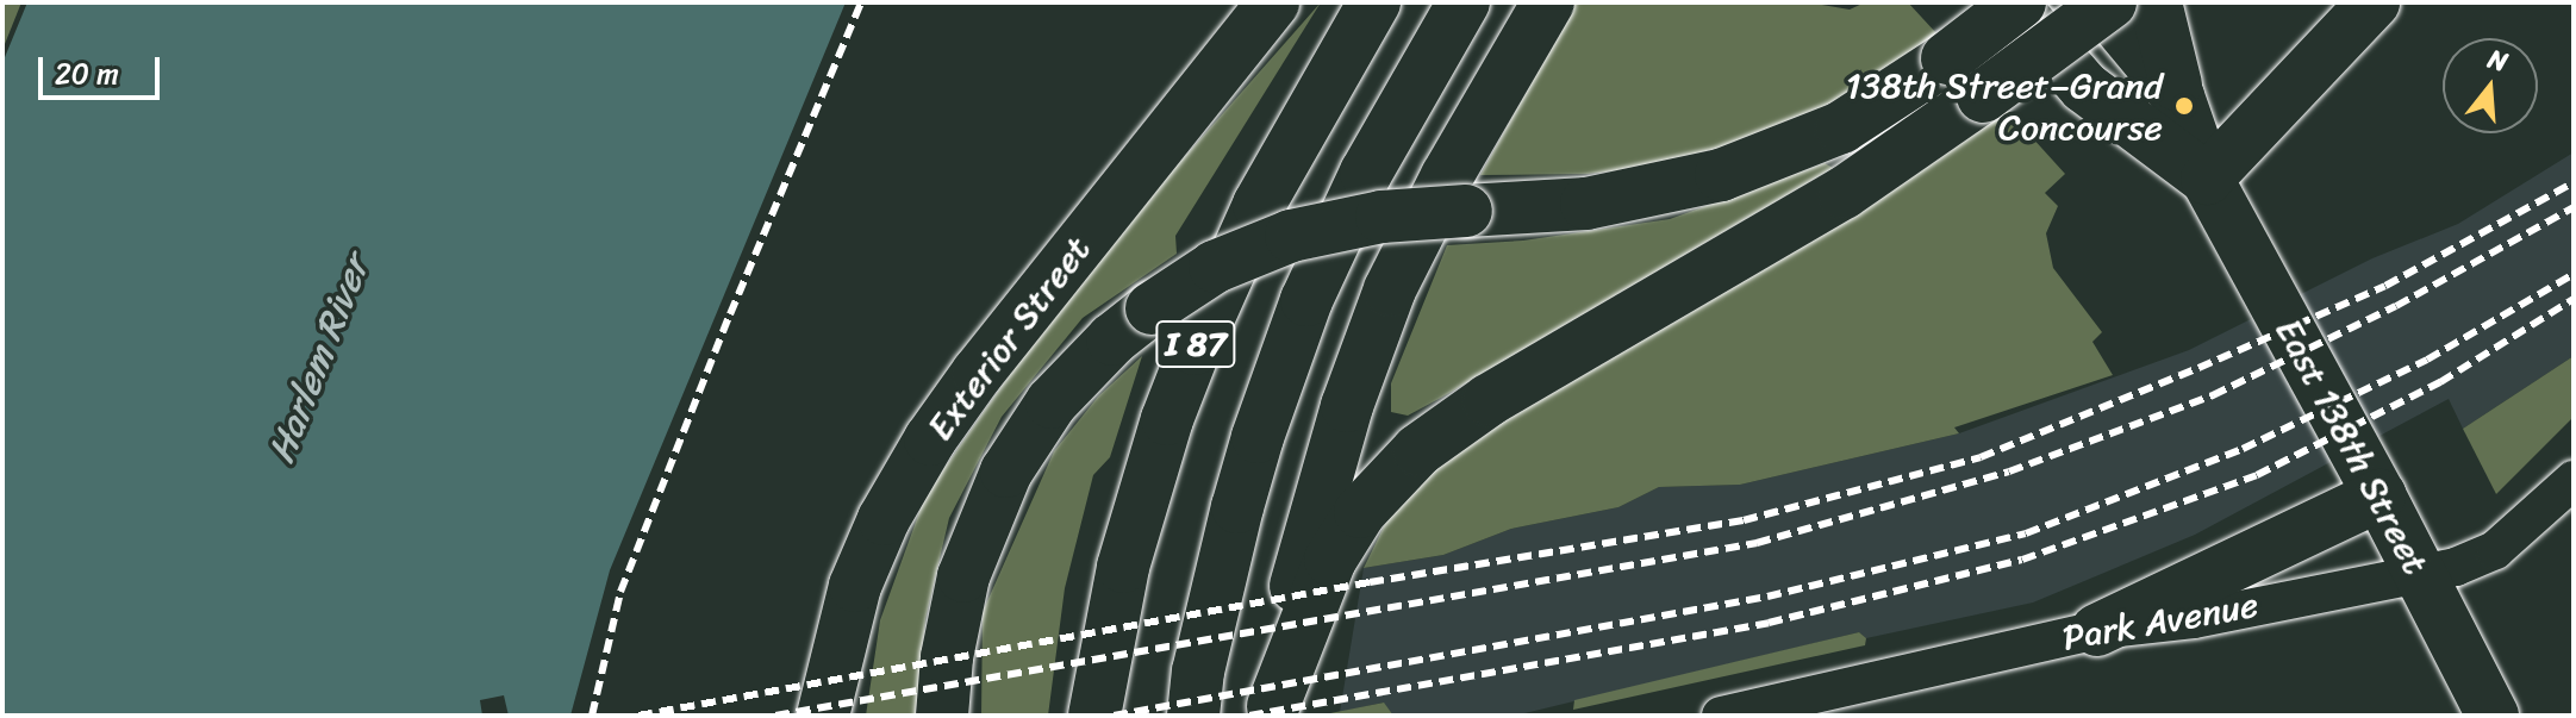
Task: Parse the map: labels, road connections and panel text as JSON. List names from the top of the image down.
{
  "streets": {
    "main road": ["Exterior Street", "I 87", "East 138th Street"],
    "street": ["Park Avenue"]
  },
  "crossings": [
    ["East 138th Street", "Park Avenue"]
  ],
  "water": ["Harlem River"],
  "places": ["138th Street–Grand Concourse"],
  "scale_bar": "20 m",
  "north": "top"
}
